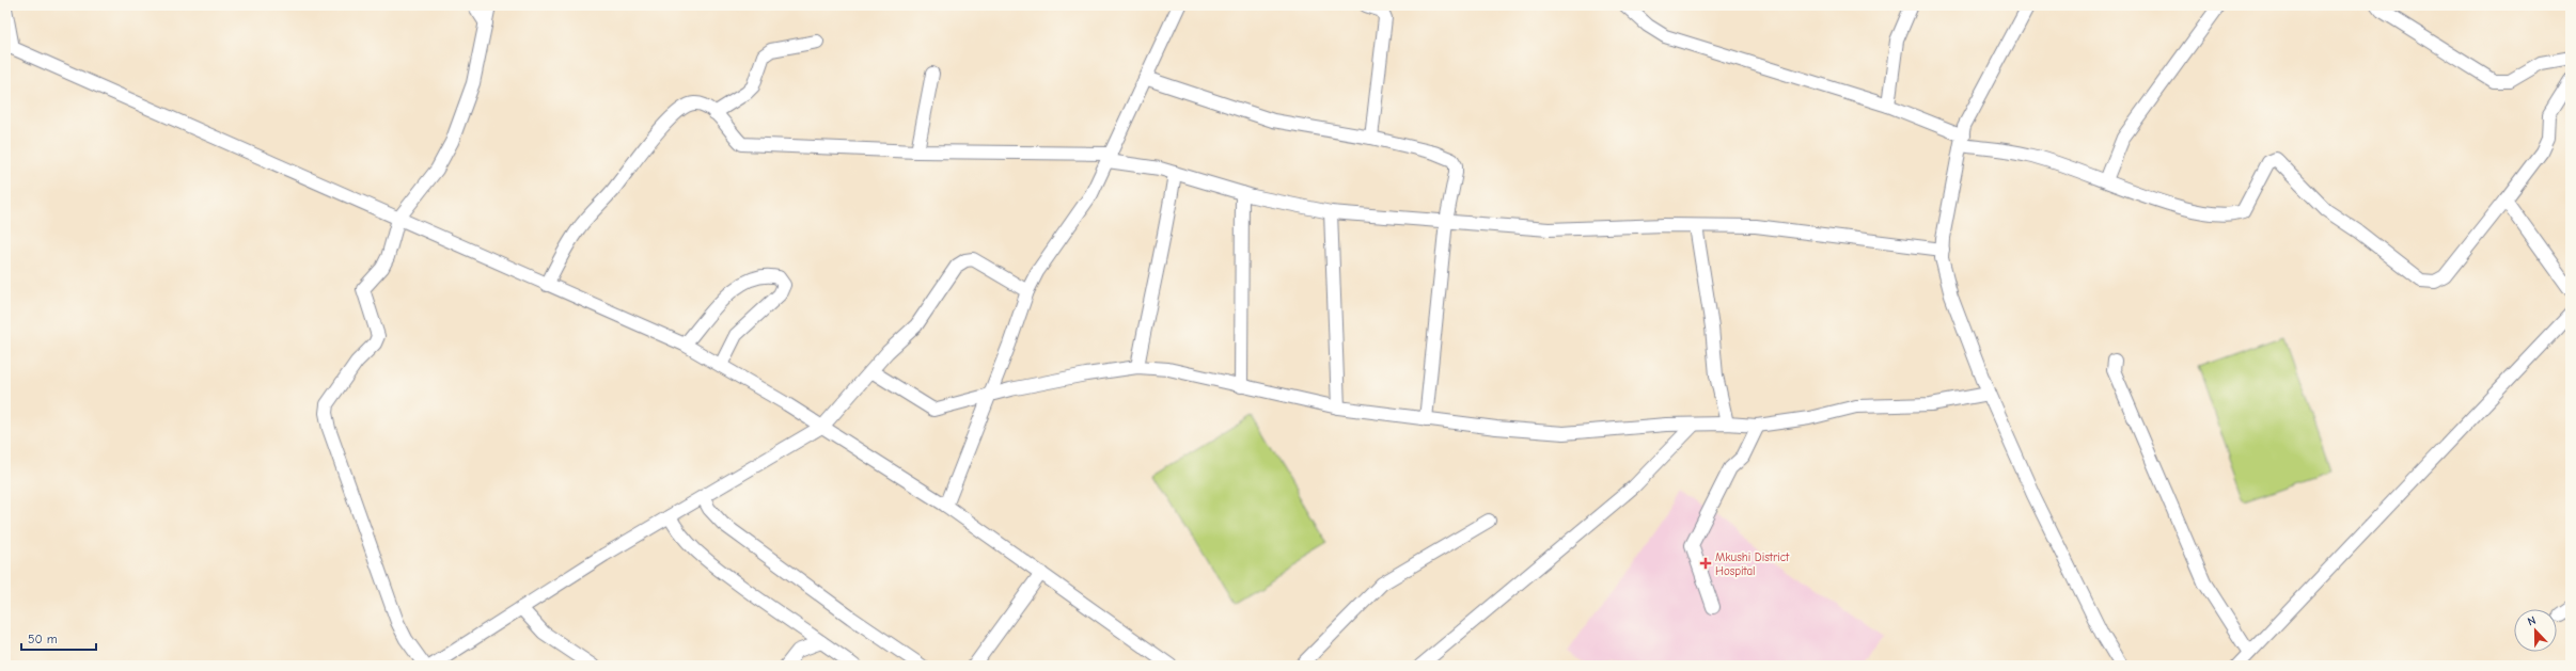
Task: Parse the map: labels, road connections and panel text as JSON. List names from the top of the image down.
{
  "places": {
    "health": ["Mkushi District Hospital"]
  },
  "scale_bar": "50 m",
  "north": "top"
}
